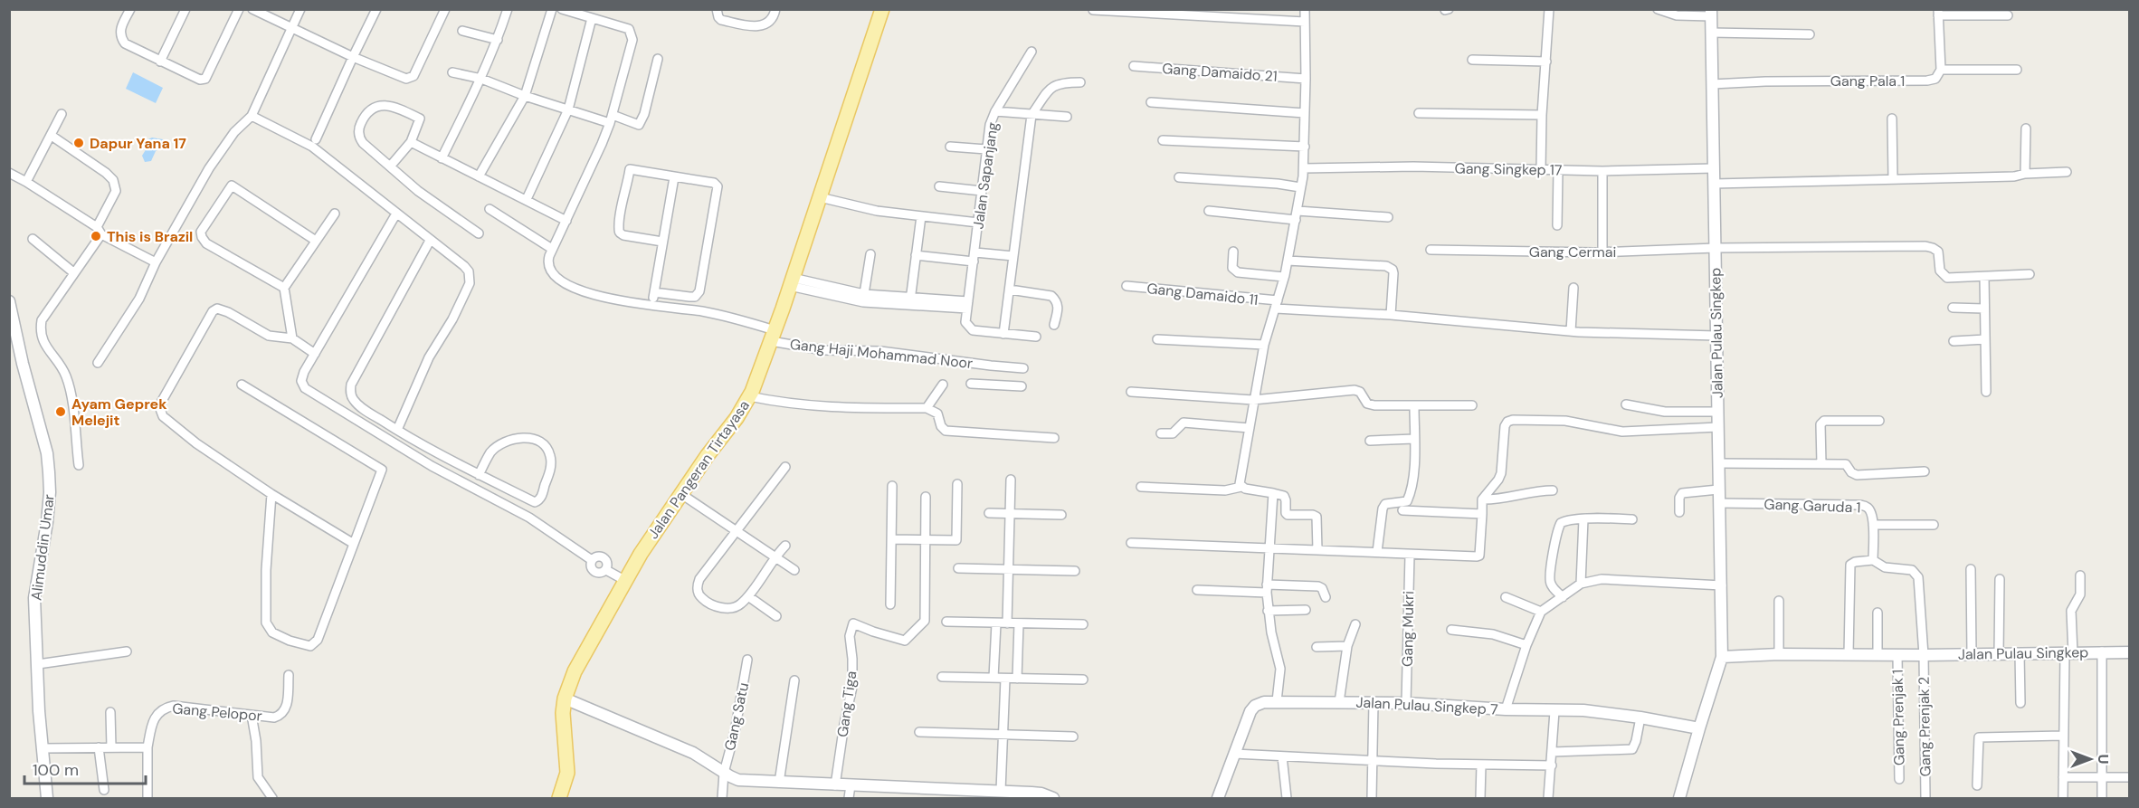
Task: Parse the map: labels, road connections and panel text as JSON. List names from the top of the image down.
{
  "streets": {
    "main road": ["Jalan Pangeran Tirtayasa"],
    "street": [
      "Gang Damaido 21",
      "Gang Pala 1",
      "Gang Singkep 17",
      "Jalan Sapanjang",
      "Gang Cermai",
      "Gang Damaido 11",
      "Jalan Pulau Singkep",
      "Gang Haji Mohammad Noor",
      "Gang Garuda 1",
      "Alimuddin Umar",
      "Gang Mukri",
      "Gang Tiga",
      "Jalan Pulau Singkep 7",
      "Gang Pelopor",
      "Gang Satu",
      "Gang Prenjak 1",
      "Gang Prenjak 2"
    ]
  },
  "crossings": [
    ["Gang Pala 1", "Jalan Pulau Singkep"],
    ["Gang Singkep 17", "Jalan Pulau Singkep"],
    ["Gang Cermai", "Jalan Pulau Singkep"],
    ["Gang Damaido 11", "Jalan Pulau Singkep"],
    ["Jalan Pulau Singkep", "Gang Garuda 1"],
    ["Jalan Pulau Singkep", "Jalan Pulau Singkep 7"],
    ["Jalan Pulau Singkep", "Gang Prenjak 1"],
    ["Jalan Pulau Singkep", "Gang Prenjak 2"],
    ["Gang Haji Mohammad Noor", "Jalan Pangeran Tirtayasa"],
    ["Gang Garuda 1", "Gang Prenjak 2"],
    ["Gang Mukri", "Jalan Pulau Singkep 7"]
  ],
  "places": ["Dapur Yana 17", "This is Brazil", "Ayam Geprek Melejit"],
  "scale_bar": "100 m",
  "north": "right"
}
